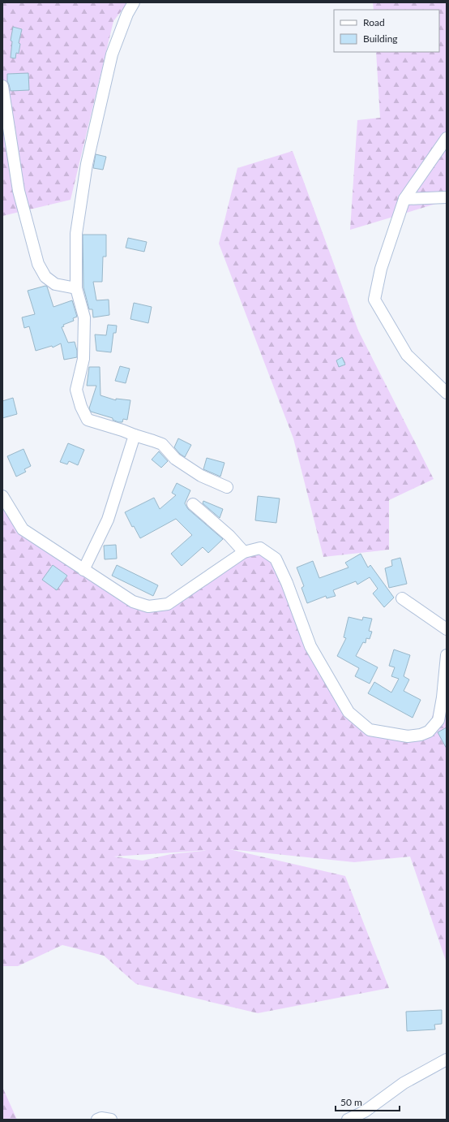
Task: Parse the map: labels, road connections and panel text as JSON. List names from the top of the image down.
{
  "legend": ["Road", "Building"],
  "scale_bar": "50 m"
}
